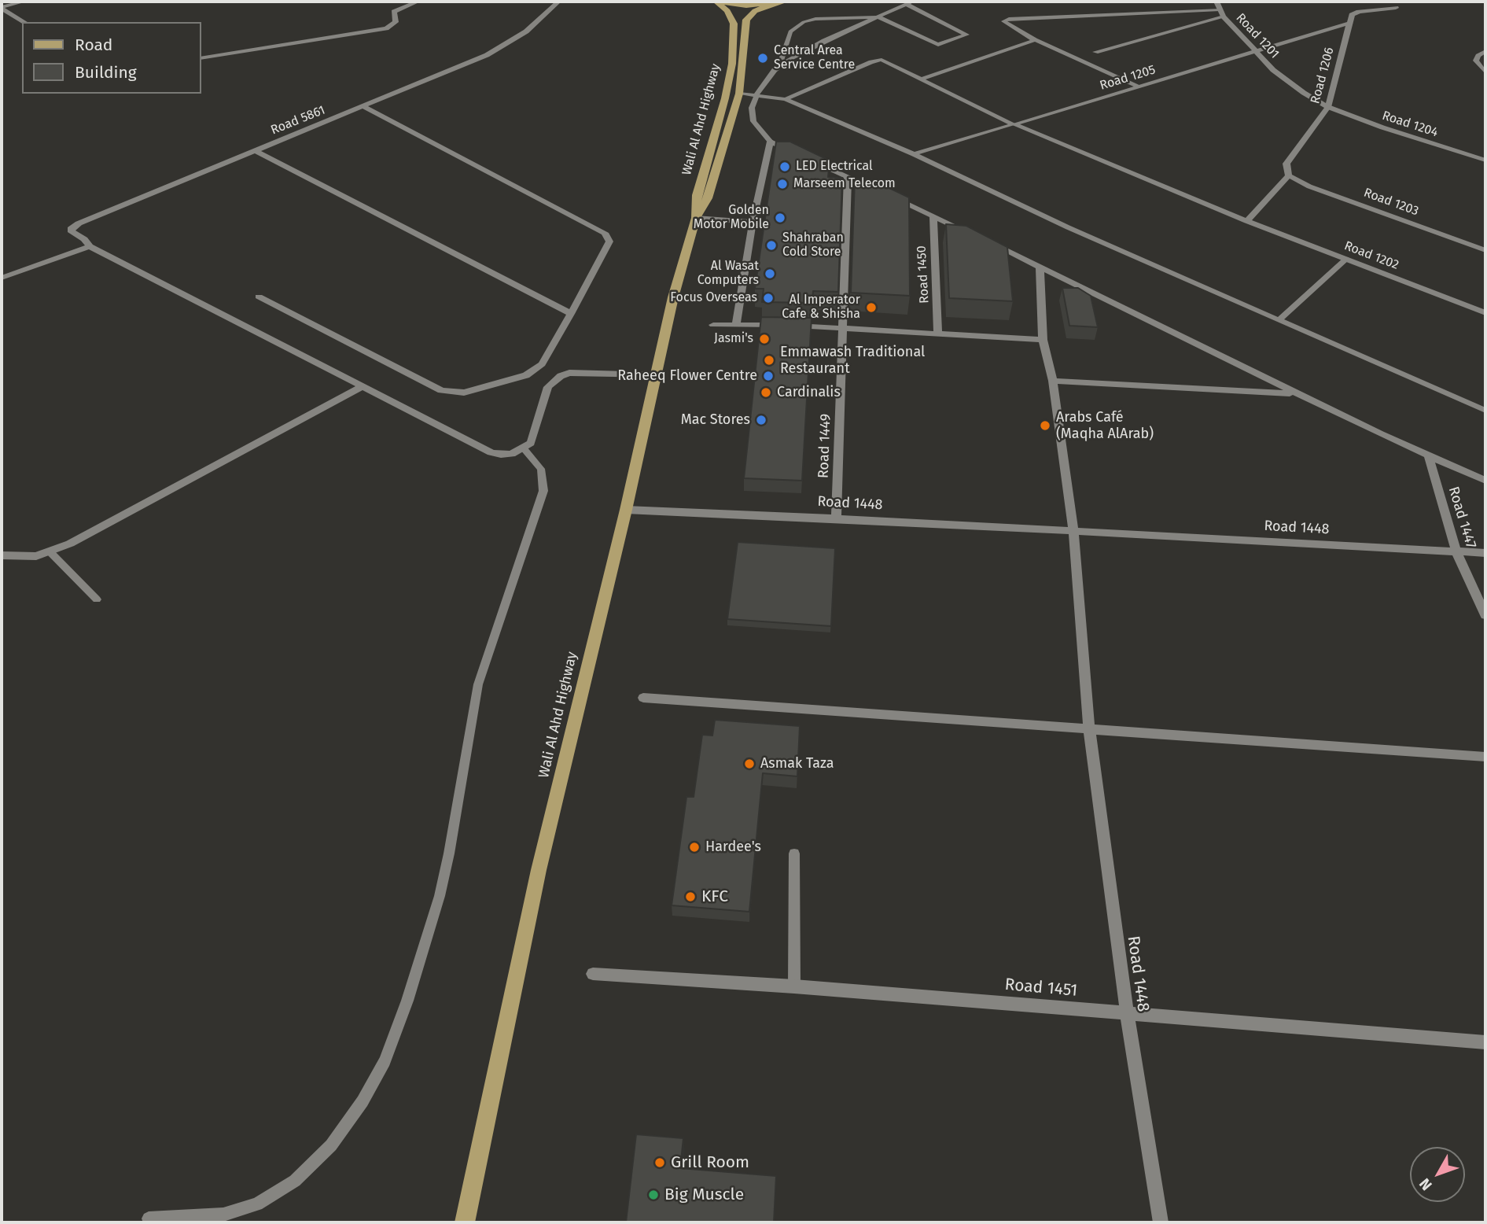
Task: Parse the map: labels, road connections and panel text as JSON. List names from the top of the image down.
{
  "streets": {
    "main road": ["Wali Al Ahd Highway"],
    "street": [
      "Road 1201",
      "Road 1206",
      "Road 1205",
      "Road 5861",
      "Road 1203",
      "Road 1202",
      "Road 1450",
      "Road 1449",
      "Road 1448",
      "Road 1447",
      "Road 1451"
    ],
    "lane": ["Road 1204"]
  },
  "crossings": [
    ["Road 1201", "Road 1206"],
    ["Road 1201", "Road 1205"],
    ["Road 1201", "Road 1204"],
    ["Road 1206", "Road 1205"],
    ["Road 1206", "Road 1204"],
    ["Road 1206", "Road 1203"],
    ["Road 1205", "Road 1202"],
    ["Wali Al Ahd Highway", "Road 1448"],
    ["Road 1449", "Road 1448"],
    ["Road 1448", "Road 1447"],
    ["Road 1448", "Road 1451"]
  ],
  "places": [
    "Central Area Service Centre",
    "LED Electrical",
    "Marseem Telecom",
    "Golden Motor Mobile",
    "Shahraban Cold Store",
    "Al Wasat Computers",
    "Focus Overseas",
    "Al Imperator Cafe & Shisha",
    "Jasmi's",
    "Emmawash Traditional Restaurant",
    "Raheeq Flower Centre",
    "Cardinalis",
    "Mac Stores",
    "Arabs Café (Maqha AlArab)",
    "Asmak Taza",
    "Hardee's",
    "KFC",
    "Grill Room",
    "Big Muscle"
  ],
  "legend": ["Road", "Building"],
  "north": "bottom left"
}
